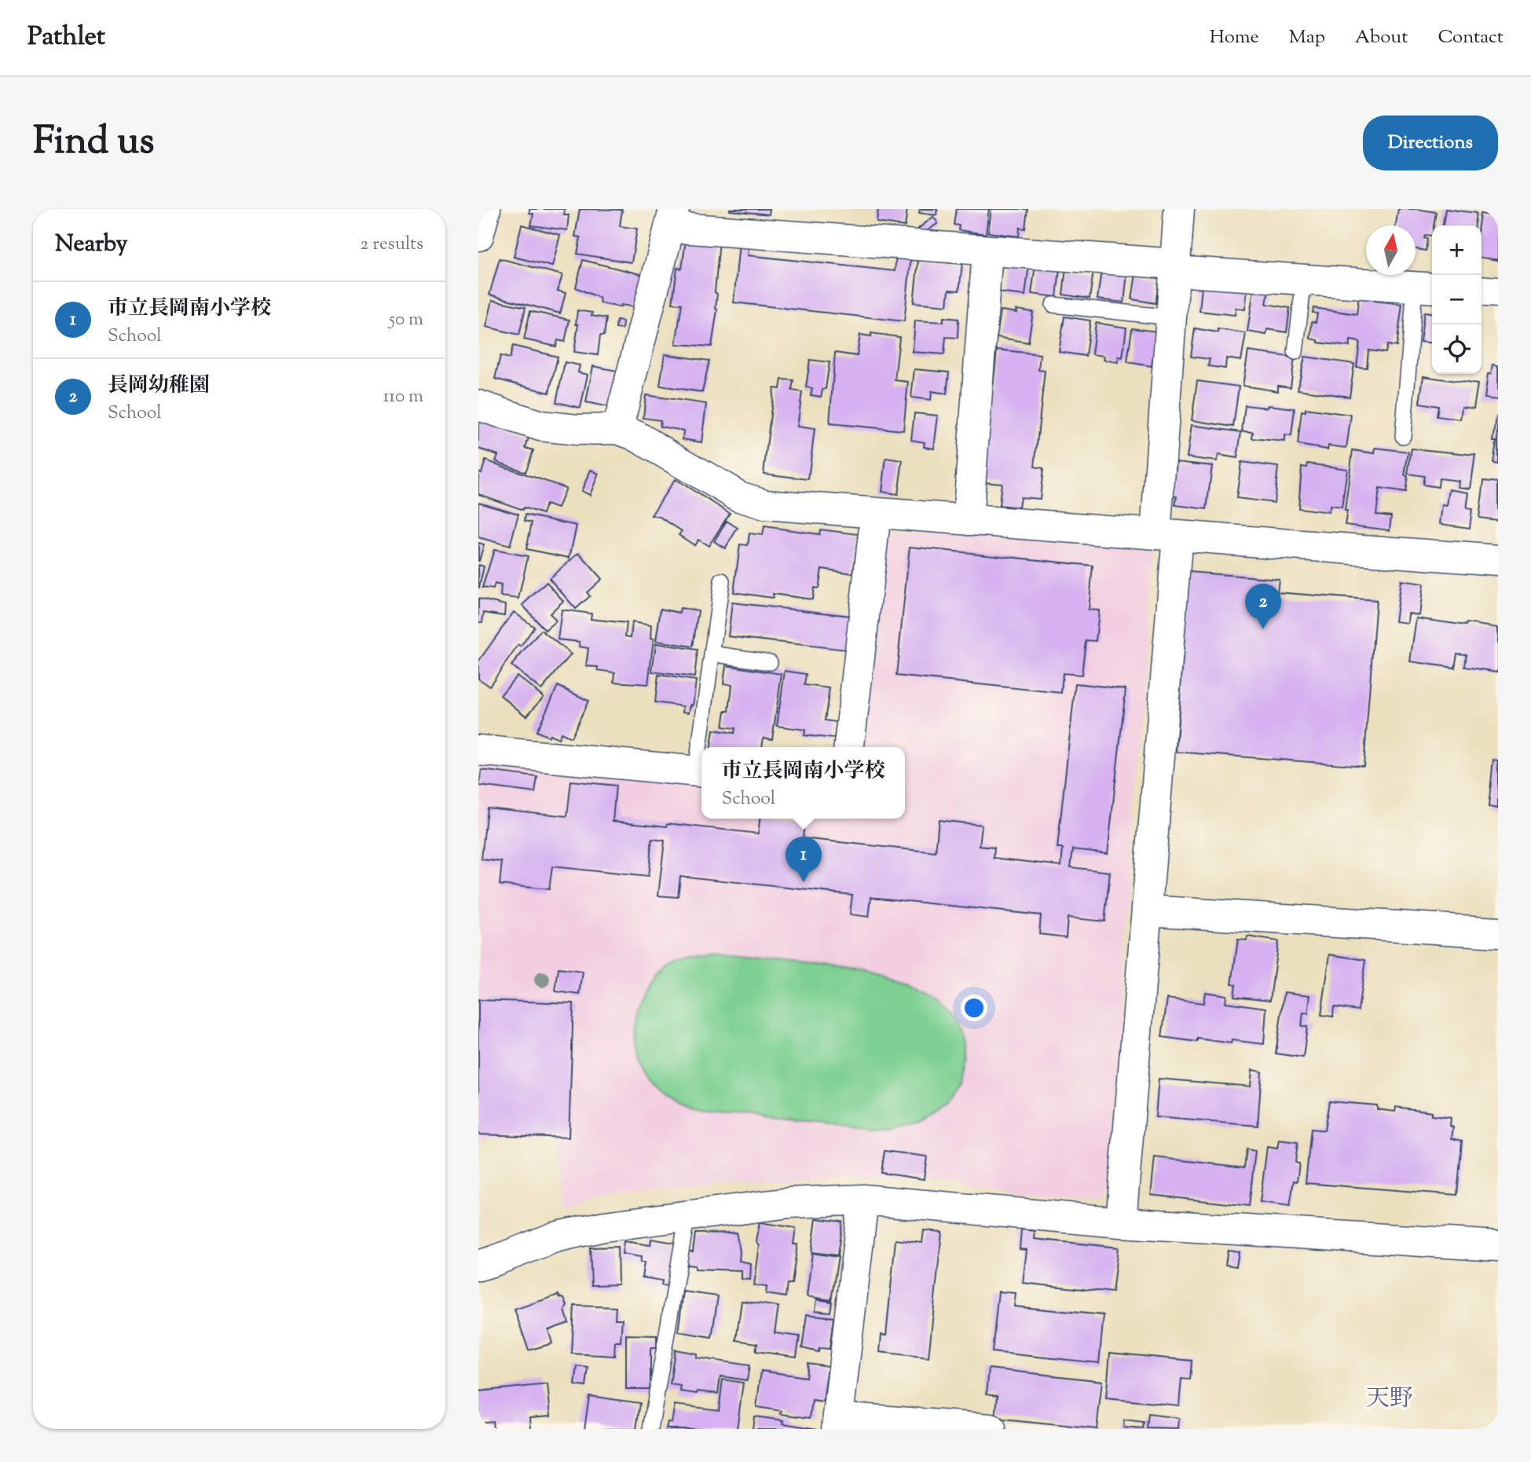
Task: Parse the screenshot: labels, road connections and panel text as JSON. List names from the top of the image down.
{
  "districts": ["天野"],
  "north": "top",
  "page": {
    "header": "Pathlet",
    "nav": [
      "Home",
      "Map",
      "About",
      "Contact"
    ],
    "title": "Find us",
    "buttons": "Directions",
    "heading": ["Nearby", "2 results"],
    "map_buttons": ["+", "−"],
    "list": [
      {
        "mark": "1",
        "name": "市立長岡南小学校",
        "note": "School",
        "value": "50 m"
      },
      {
        "mark": "2",
        "name": "長岡幼稚園",
        "note": "School",
        "value": "110 m"
      }
    ],
    "pins": ["2", "1"],
    "popup": ["市立長岡南小学校", "School"]
  }
}
